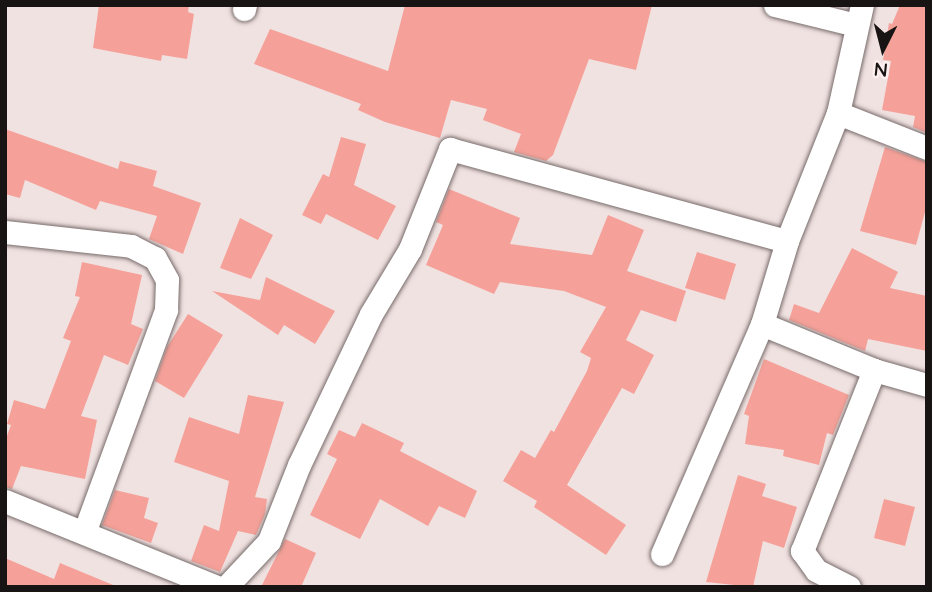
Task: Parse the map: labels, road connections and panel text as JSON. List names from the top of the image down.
{
  "north": "bottom"
}
